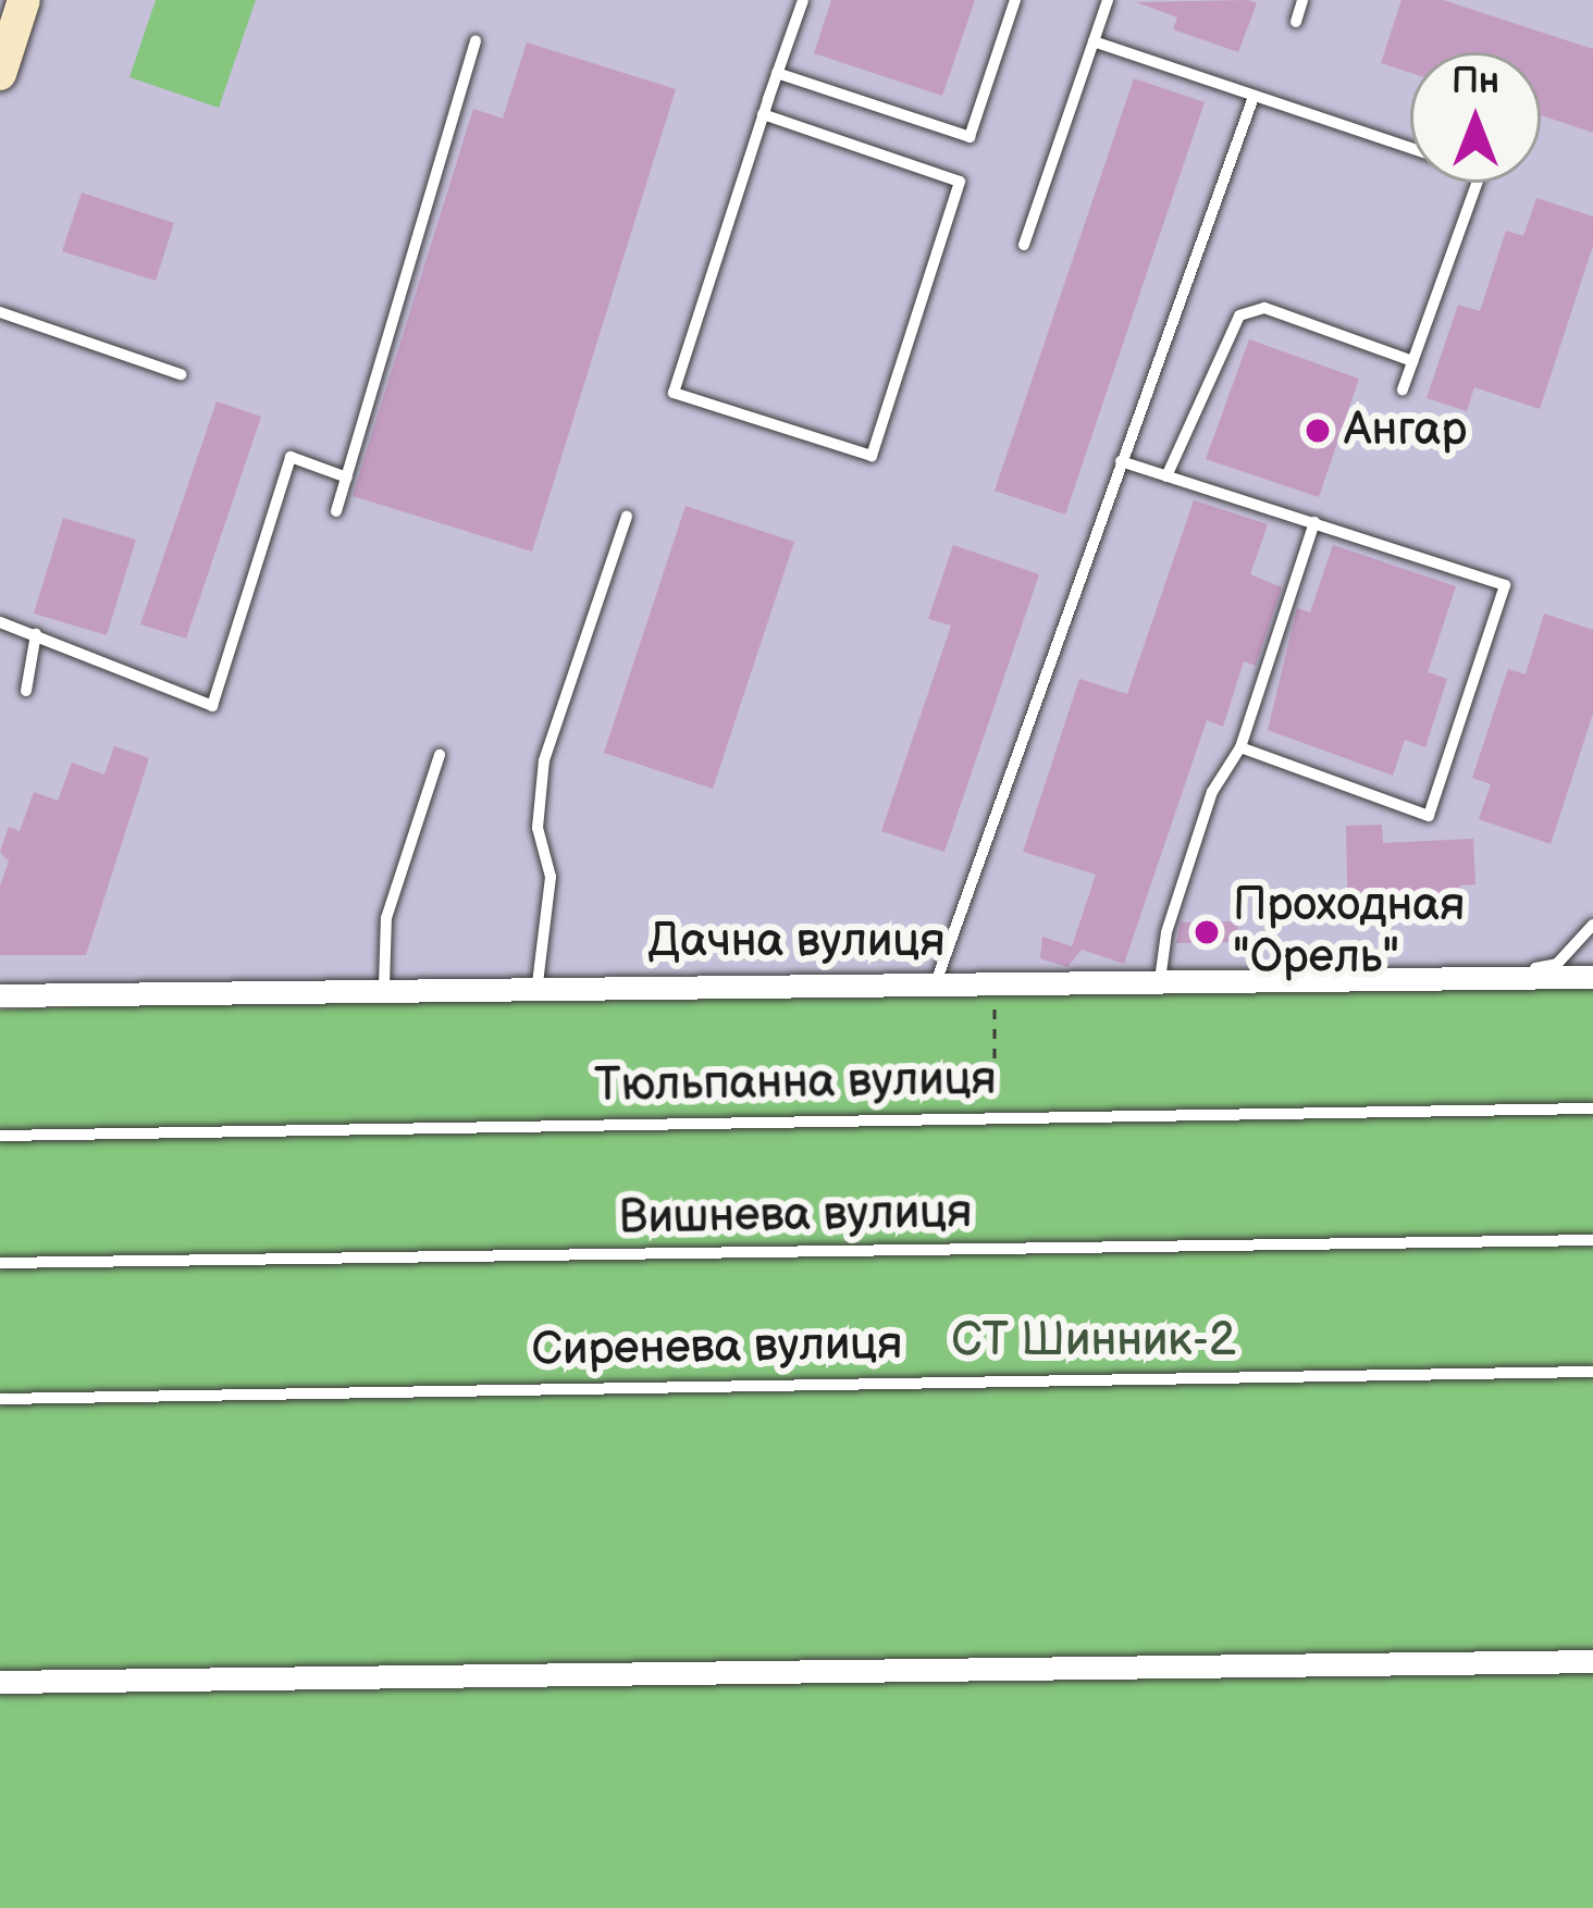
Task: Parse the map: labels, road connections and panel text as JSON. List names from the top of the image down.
{
  "streets": {
    "street": ["Дачна вулиця"],
    "lane": ["Тюльпанна вулиця", "Вишнева вулиця", "Сиренева вулиця"]
  },
  "parks": ["СТ Шинник-2"],
  "places": ["Ангар", "Проходная \"Орель\""],
  "north": "top"
}
